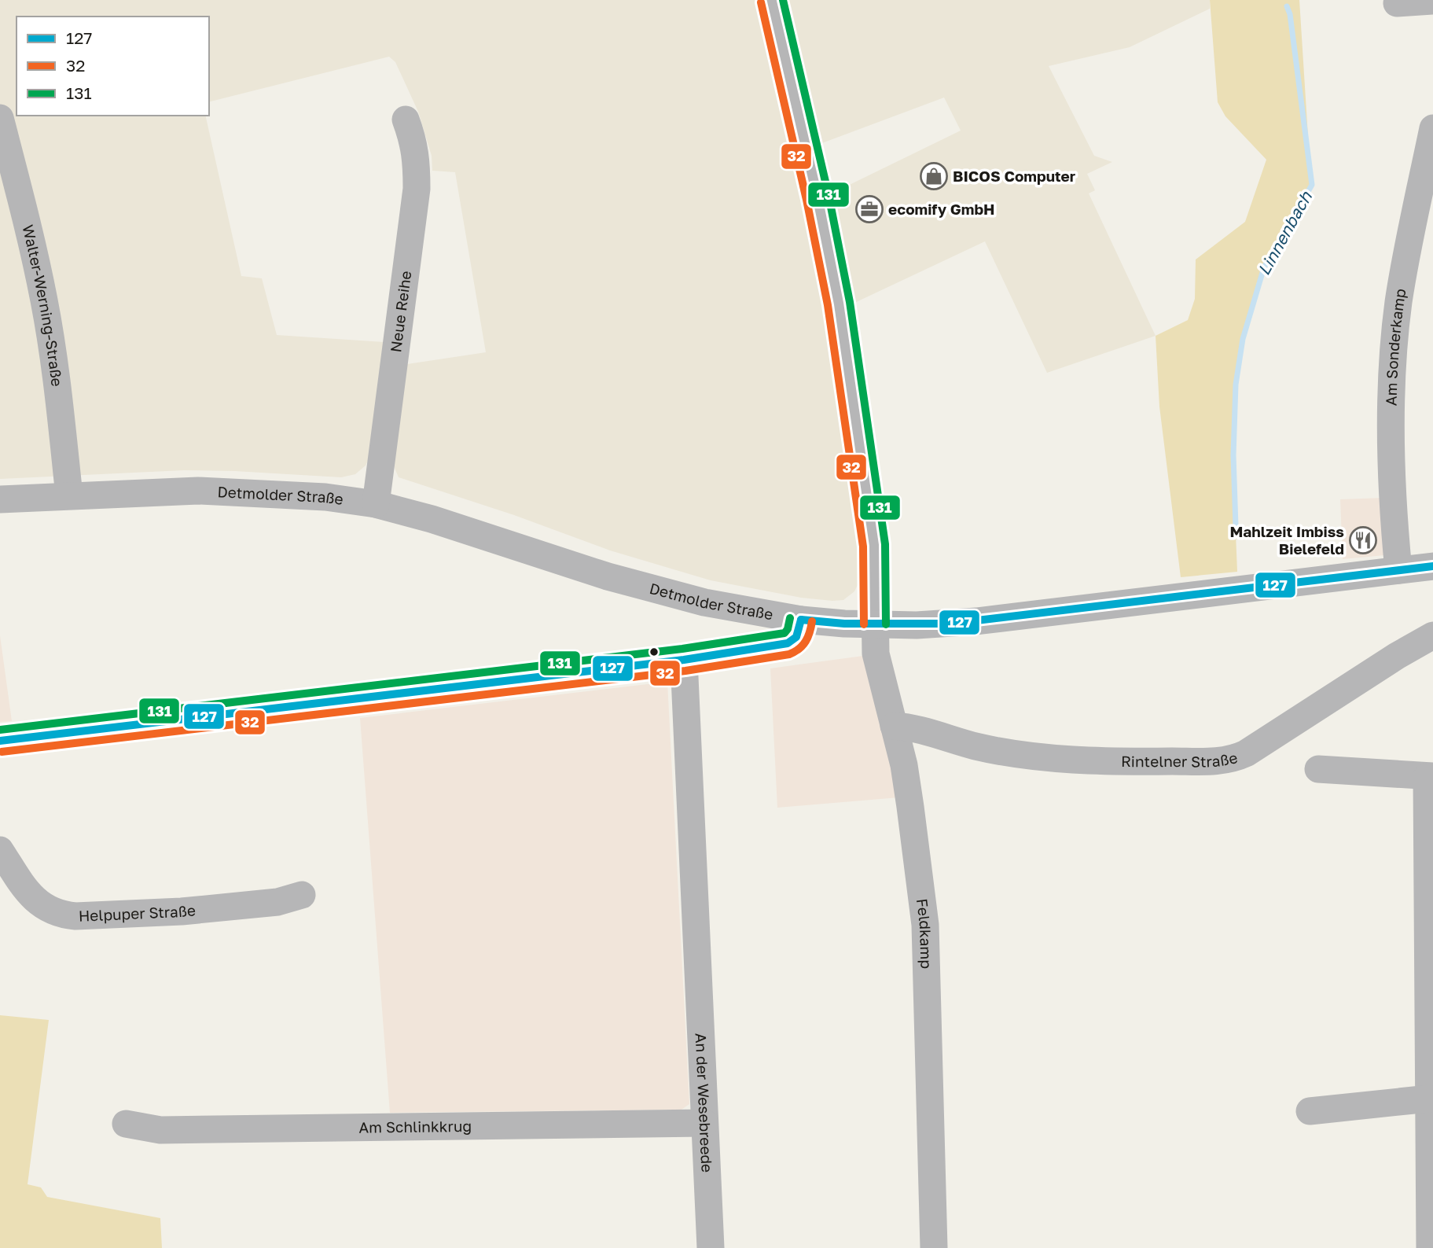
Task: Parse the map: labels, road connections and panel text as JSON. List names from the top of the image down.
{
  "streets": {
    "street": [
      "Walter-Werning-Straße",
      "Neue Reihe",
      "Am Sonderkamp",
      "Detmolder Straße",
      "Rintelner Straße",
      "Helpuper Straße",
      "Feldkamp",
      "An der Wesebreede",
      "Am Schlinkkrug"
    ]
  },
  "crossings": [
    ["Walter-Werning-Straße", "Detmolder Straße"],
    ["Neue Reihe", "Detmolder Straße"],
    ["Am Sonderkamp", "Detmolder Straße"],
    ["Detmolder Straße", "Feldkamp"],
    ["Rintelner Straße", "Feldkamp"],
    ["An der Wesebreede", "Am Schlinkkrug"]
  ],
  "water": ["Linnenbach"],
  "places": {
    "shop": ["BICOS Computer"],
    "office": ["ecomify GmbH"],
    "restaurant": ["Mahlzeit Imbiss Bielefeld"]
  },
  "lines": ["transit line 131", "transit line 32", "transit line 127"],
  "legend": ["127", "32", "131"]
}
